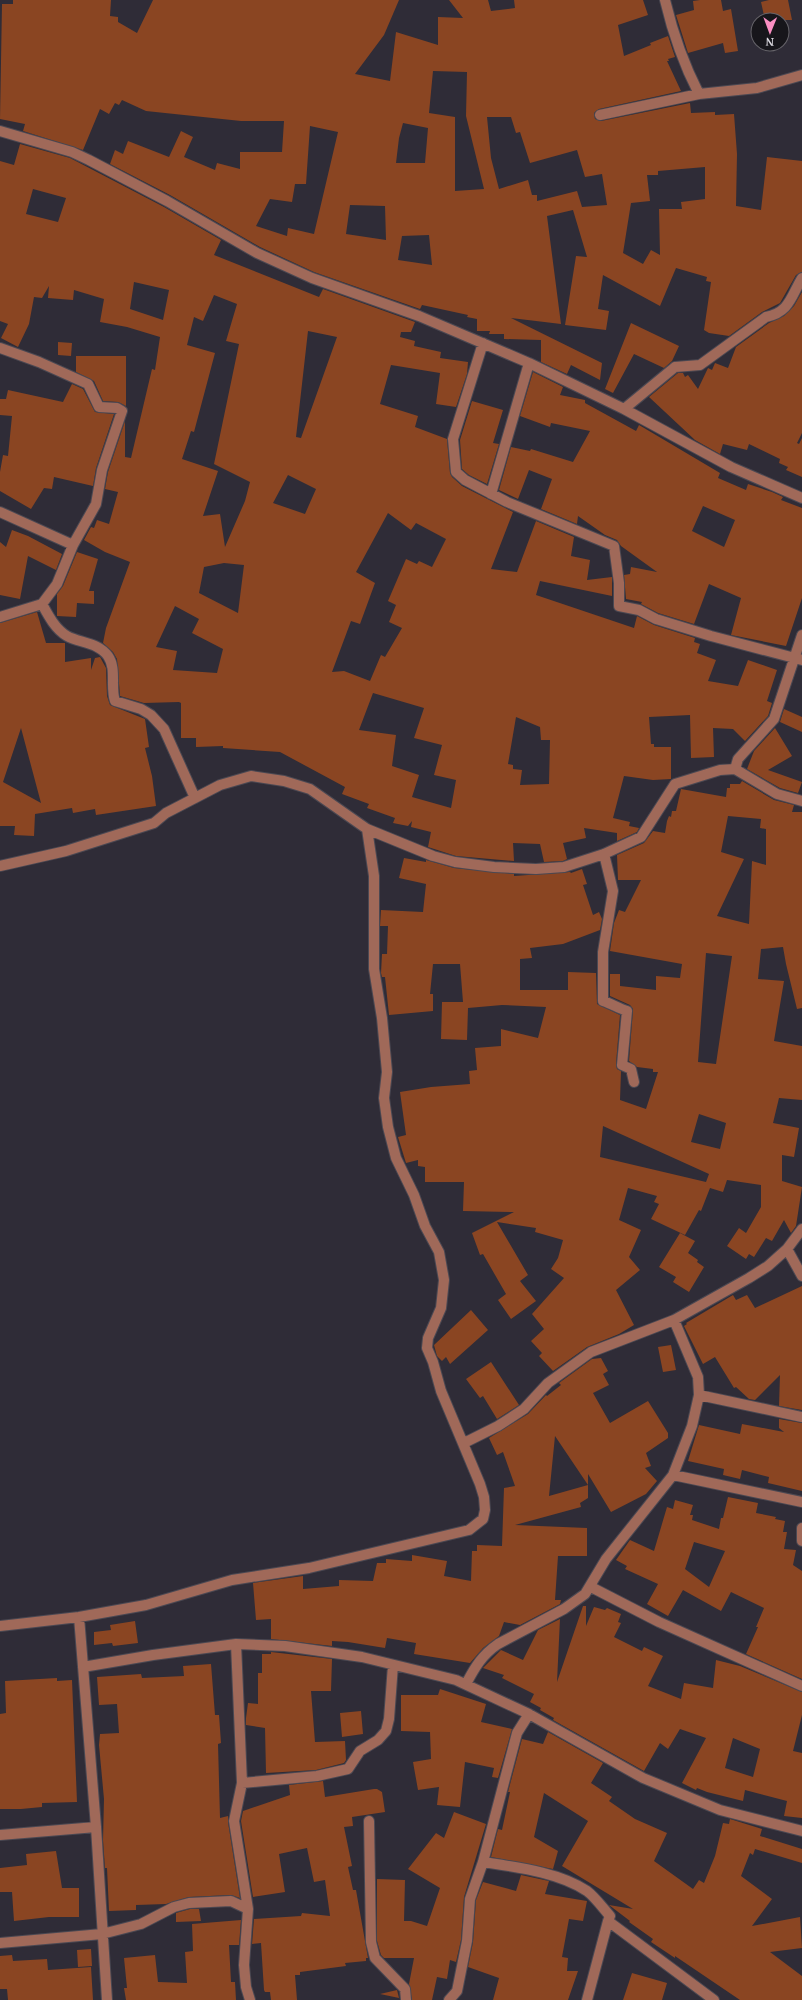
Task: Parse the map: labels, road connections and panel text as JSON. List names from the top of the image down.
{
  "north": "bottom"
}
